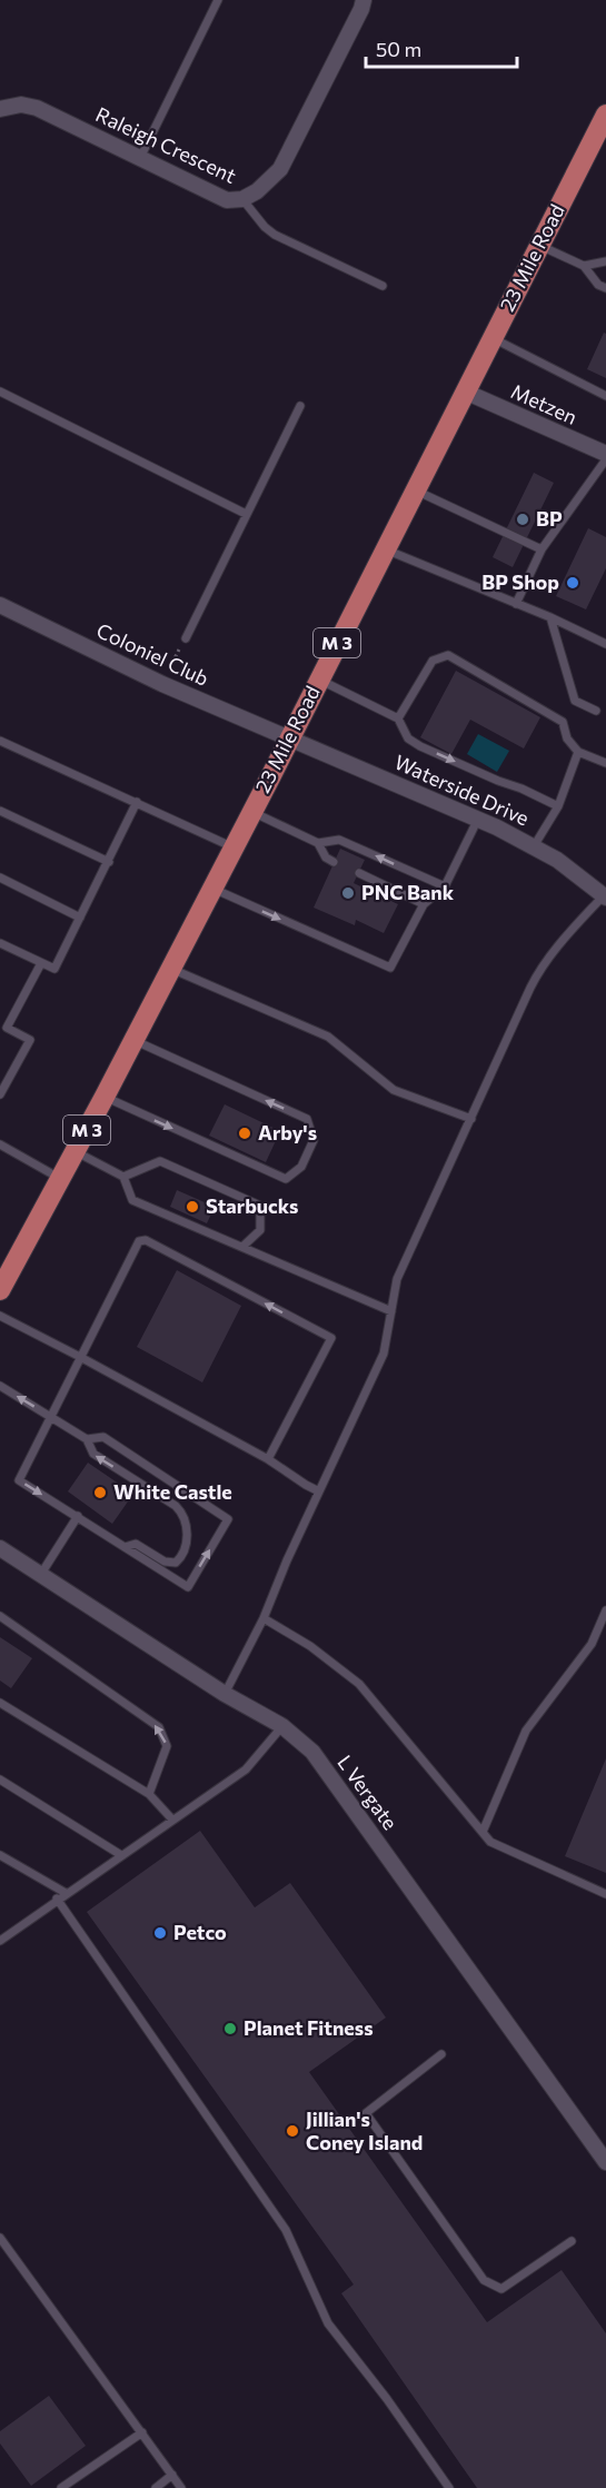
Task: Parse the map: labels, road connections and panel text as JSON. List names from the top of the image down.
{
  "streets": {
    "main road": ["23 Mile Road", "M 3"],
    "street": [
      "Raleigh Crescent",
      "Metzen",
      "Coloniel Club",
      "Waterside Drive",
      "L Vergate"
    ]
  },
  "crossings": [
    ["23 Mile Road", "Metzen"],
    ["23 Mile Road", "Coloniel Club"],
    ["23 Mile Road", "Waterside Drive"],
    ["Coloniel Club", "Waterside Drive"]
  ],
  "places": [
    "BP",
    "BP Shop",
    "PNC Bank",
    "Arby's",
    "Starbucks",
    "White Castle",
    "Petco",
    "Planet Fitness",
    "Jillian's Coney Island"
  ],
  "scale_bar": "50 m"
}
